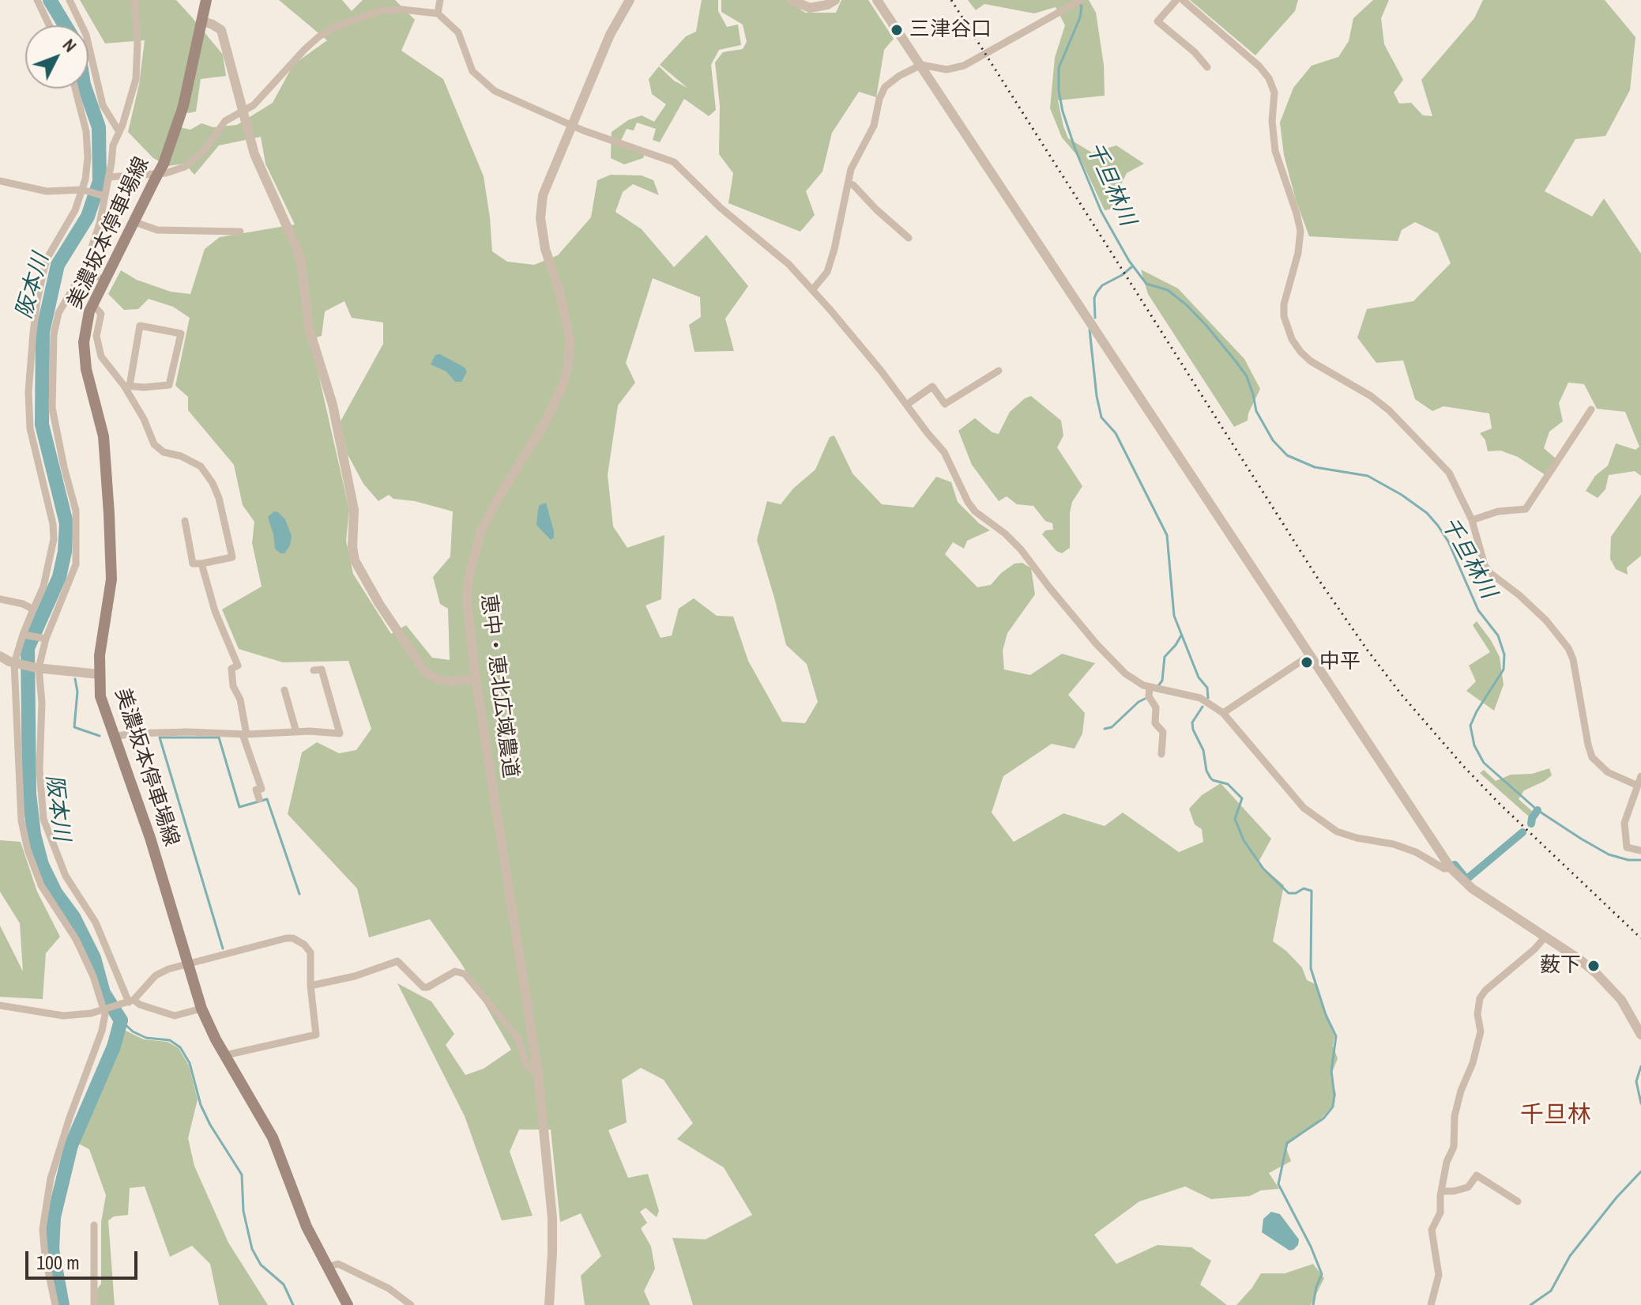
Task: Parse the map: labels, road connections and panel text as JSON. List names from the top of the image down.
{
  "streets": {
    "main road": ["美濃坂本停車場線"],
    "street": ["恵中・恵北広域農道"]
  },
  "districts": ["千旦林"],
  "water": ["千旦林川", "阪本川"],
  "places": ["三津谷口", "中平", "薮下"],
  "scale_bar": "100 m",
  "north": "top right"
}
